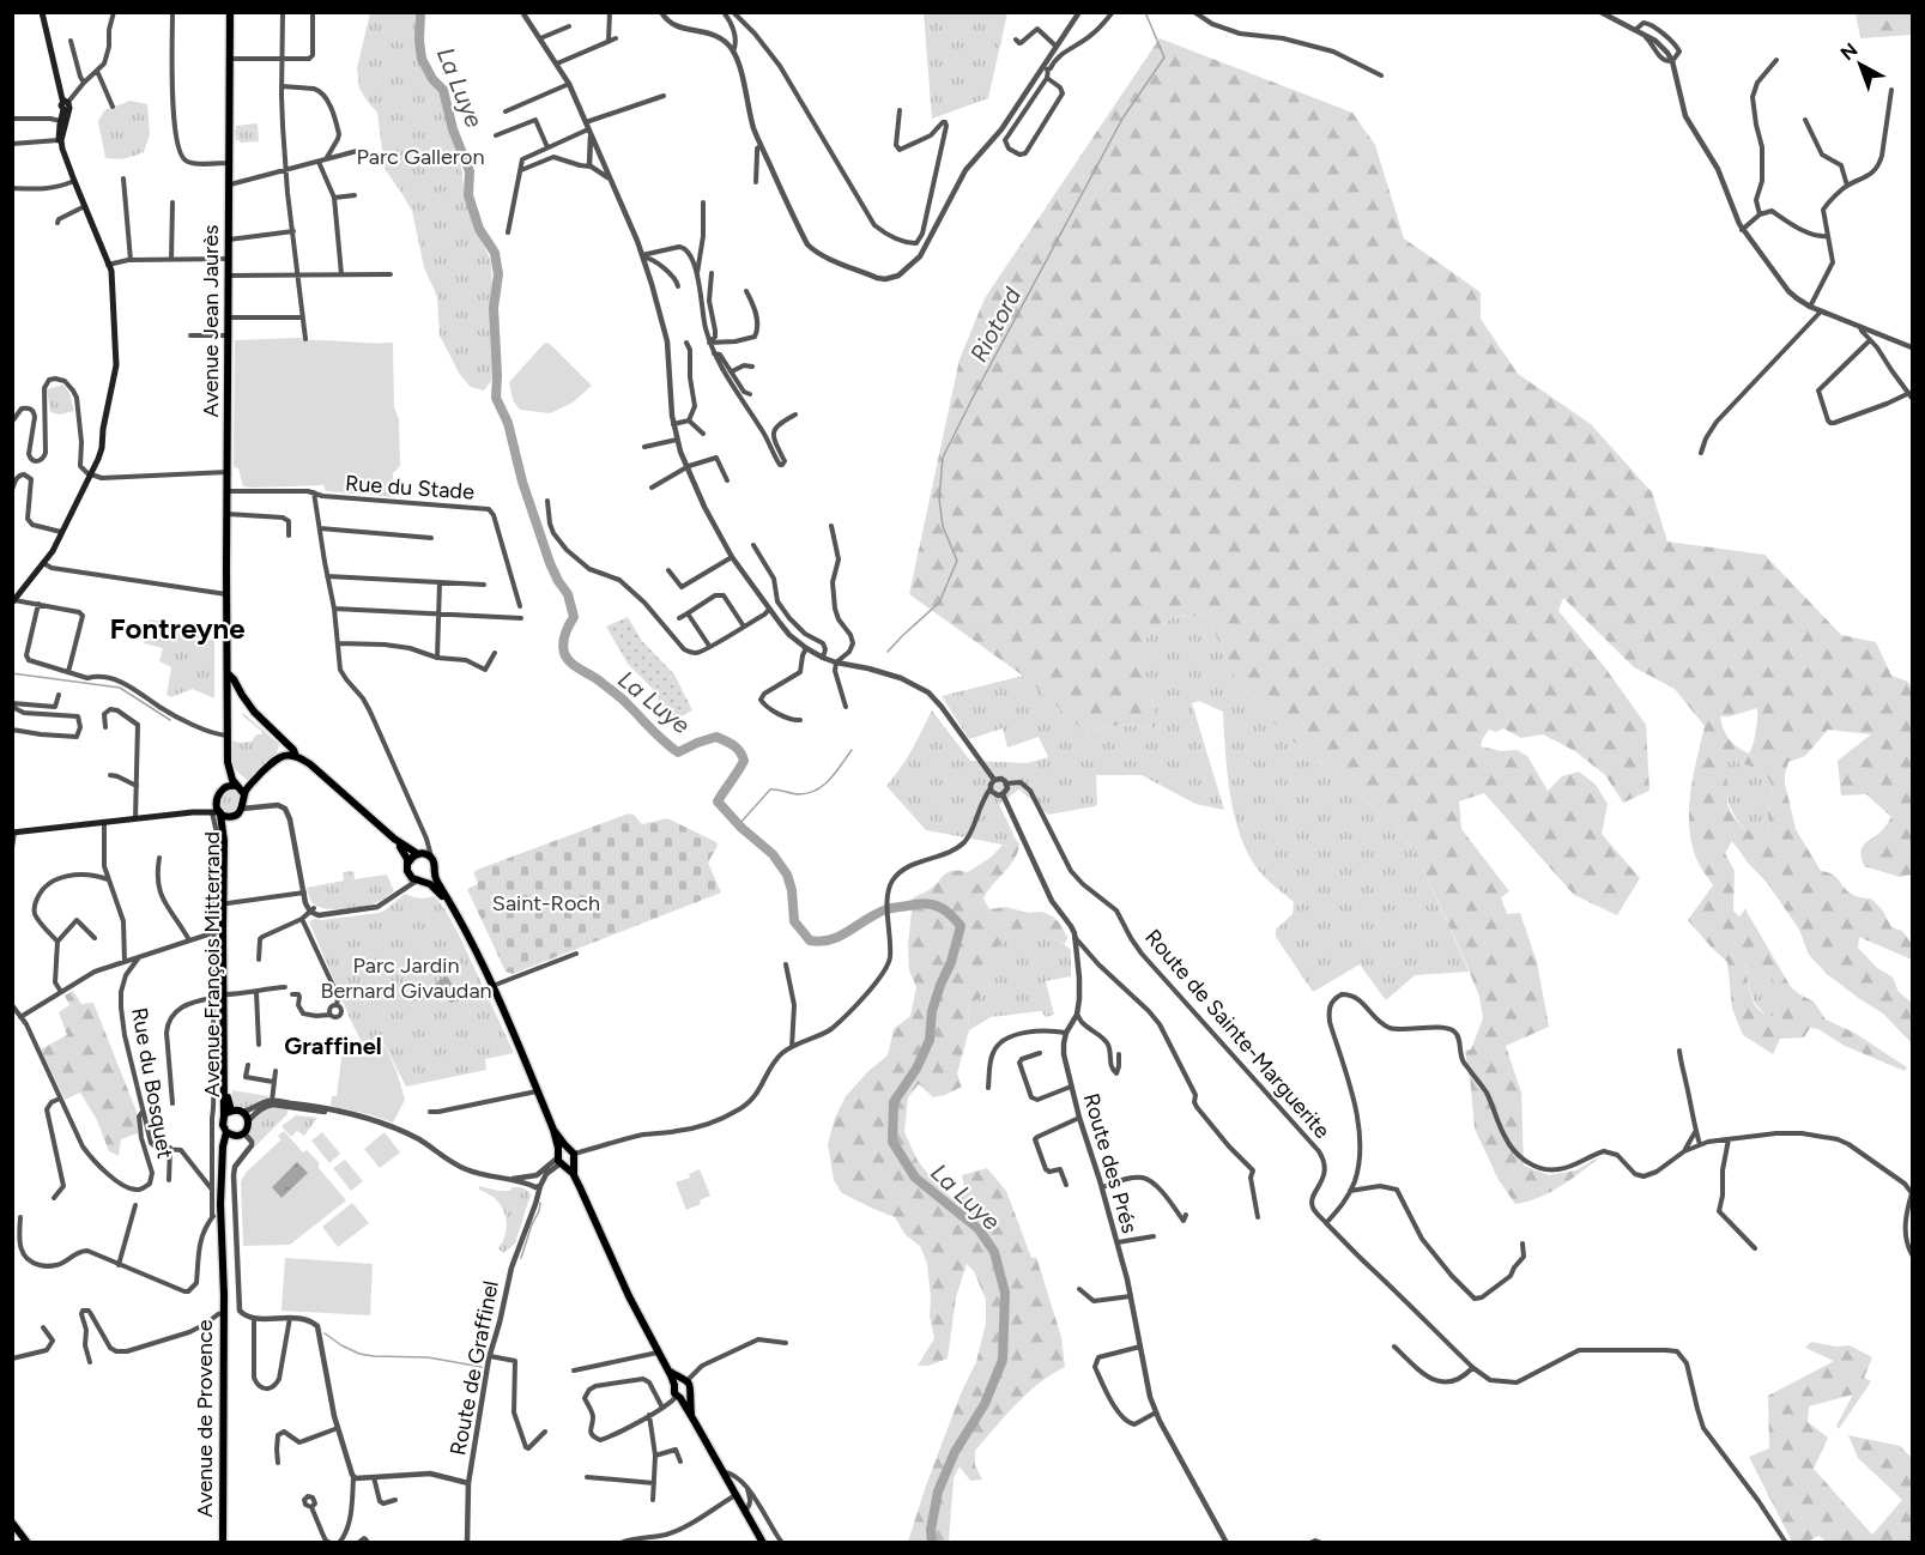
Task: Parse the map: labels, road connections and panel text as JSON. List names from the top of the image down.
{
  "streets": {
    "main road": ["Avenue Jean Jaurès", "Avenue François Mitterrand", "Avenue de Provence"],
    "street": [
      "Rue du Stade",
      "Route de Sainte-Marguerite",
      "Rue du Bosquet",
      "Route des Prés",
      "Route de Graffinel"
    ]
  },
  "crossings": [
    ["Avenue Jean Jaurès", "Rue du Stade"],
    ["Avenue Jean Jaurès", "Avenue François Mitterrand"],
    ["Avenue François Mitterrand", "Avenue de Provence"]
  ],
  "districts": ["Fontreyne", "Graffinel"],
  "water": ["La Luye", "Riotord"],
  "parks": ["Parc Galleron", "Saint-Roch", "Parc Jardin Bernard Givaudan"],
  "north": "top left"
}
